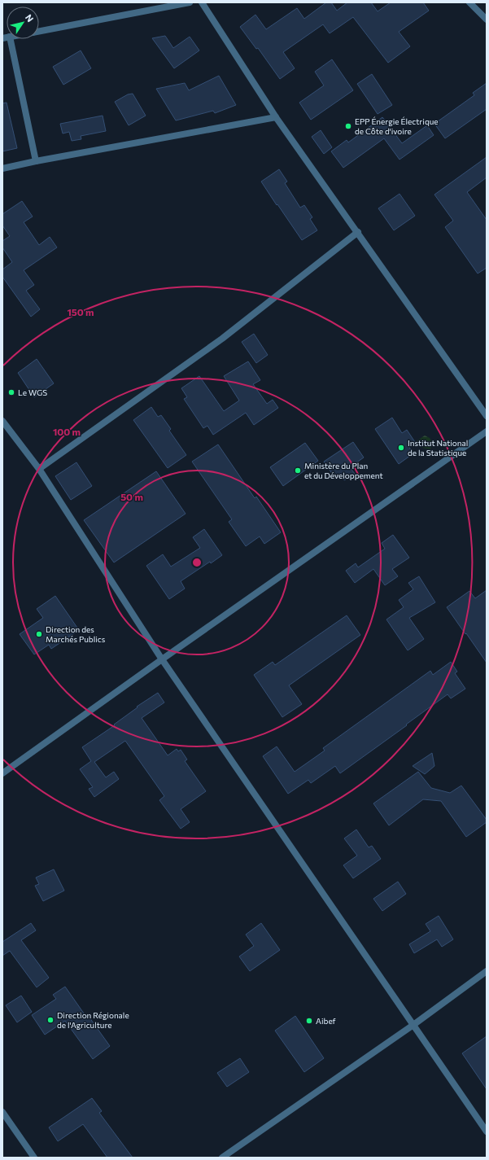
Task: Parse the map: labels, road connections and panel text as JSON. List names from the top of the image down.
{
  "places": [
    "EPP Énergie Électrique de Côte d'ivoire",
    "Le WGS",
    "Institut National de la Statistique",
    "Ministère du Plan et du Développement",
    "Direction des Marchés Publics",
    "Direction Régionale de l'Agriculture",
    "Aibef"
  ],
  "north": "top right",
  "rings": ["150 m", "100 m", "50 m"]
}
